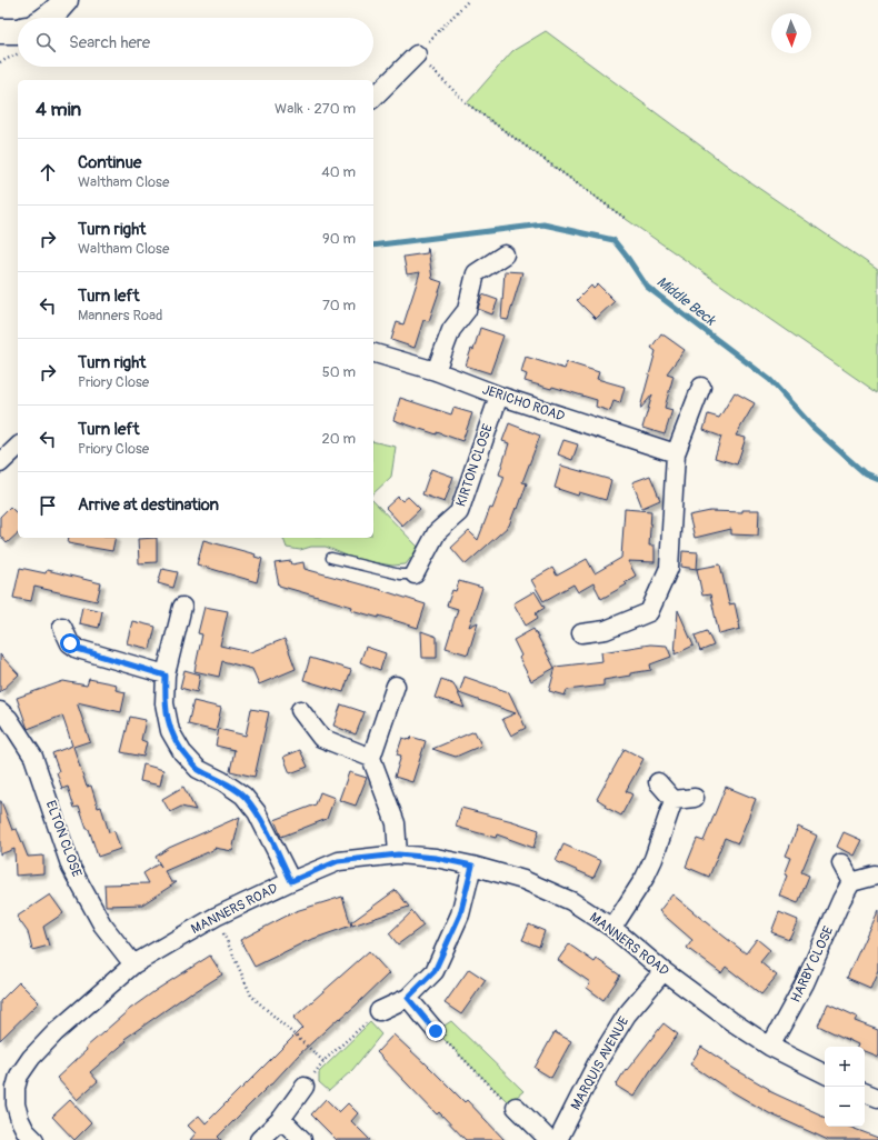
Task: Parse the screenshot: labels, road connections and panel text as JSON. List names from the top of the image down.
{
  "streets": {
    "street": [
      "JERICHO ROAD",
      "KIRTON CLOSE",
      "ELTON CLOSE",
      "MANNERS ROAD",
      "HARBY CLOSE",
      "MARQUIS AVENUE"
    ]
  },
  "crossings": [
    ["JERICHO ROAD", "KIRTON CLOSE"],
    ["ELTON CLOSE", "MANNERS ROAD"],
    ["MANNERS ROAD", "HARBY CLOSE"],
    ["MANNERS ROAD", "MARQUIS AVENUE"]
  ],
  "water": ["Middle Beck"],
  "north": "bottom",
  "page": {
    "search": "Search here",
    "heading": ["4 min", "Walk · 270 m"],
    "list": [
      ["Continue", "Waltham Close", "40 m"],
      ["Turn right", "Waltham Close", "90 m"],
      ["Turn left", "Manners Road", "70 m"],
      ["Turn right", "Priory Close", "50 m"],
      ["Turn left", "Priory Close", "20 m"],
      "Arrive at destination"
    ],
    "map_buttons": ["+", "−"]
  }
}
